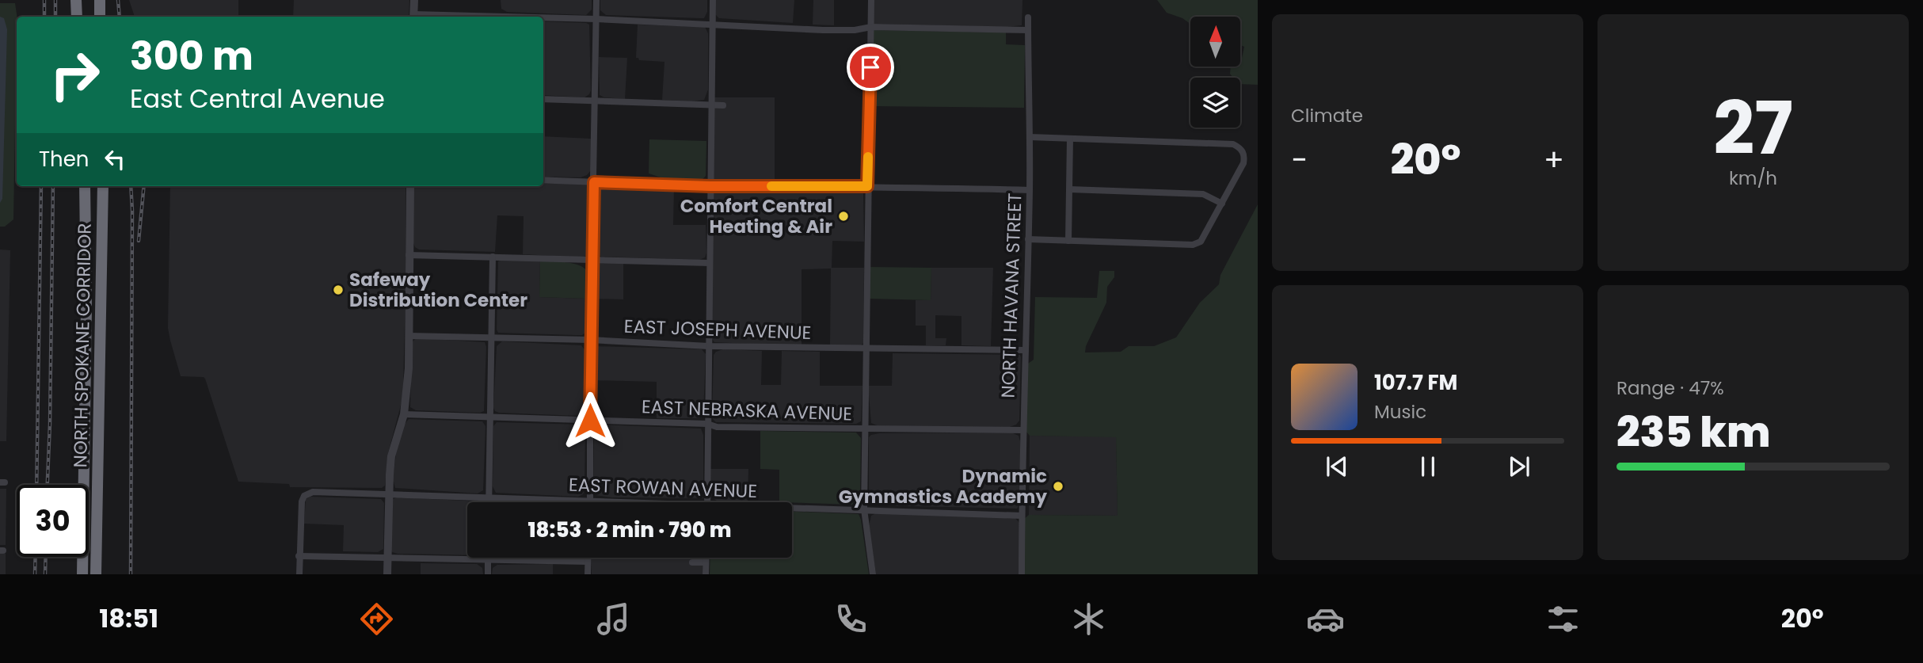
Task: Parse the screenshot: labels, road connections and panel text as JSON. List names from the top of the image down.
{
  "streets": {
    "highway": ["NORTH SPOKANE CORRIDOR"],
    "street": [
      "NORTH HAVANA STREET",
      "EAST JOSEPH AVENUE",
      "EAST NEBRASKA AVENUE",
      "EAST ROWAN AVENUE"
    ]
  },
  "crossings": [
    ["NORTH HAVANA STREET", "EAST JOSEPH AVENUE"],
    ["NORTH HAVANA STREET", "EAST NEBRASKA AVENUE"],
    ["NORTH HAVANA STREET", "EAST ROWAN AVENUE"]
  ],
  "places": ["Comfort Central Heating & Air", "Safeway Distribution Center", "Dynamic Gymnastics Academy"],
  "north": "top",
  "page": {
    "tile": [
      "Climate",
      ["27", "km/h"],
      ["Range · 47%", "235 km"]
    ],
    "turn": ["300 m", "East Central Avenue"],
    "then": "Then",
    "heat": ["−", "20°", "+"],
    "song": ["107.7 FM", "Music"],
    "limit": "30",
    "trip": "18:53 · 2 min · 790 m",
    "tabs": ["18:51", "20°"]
  }
}
